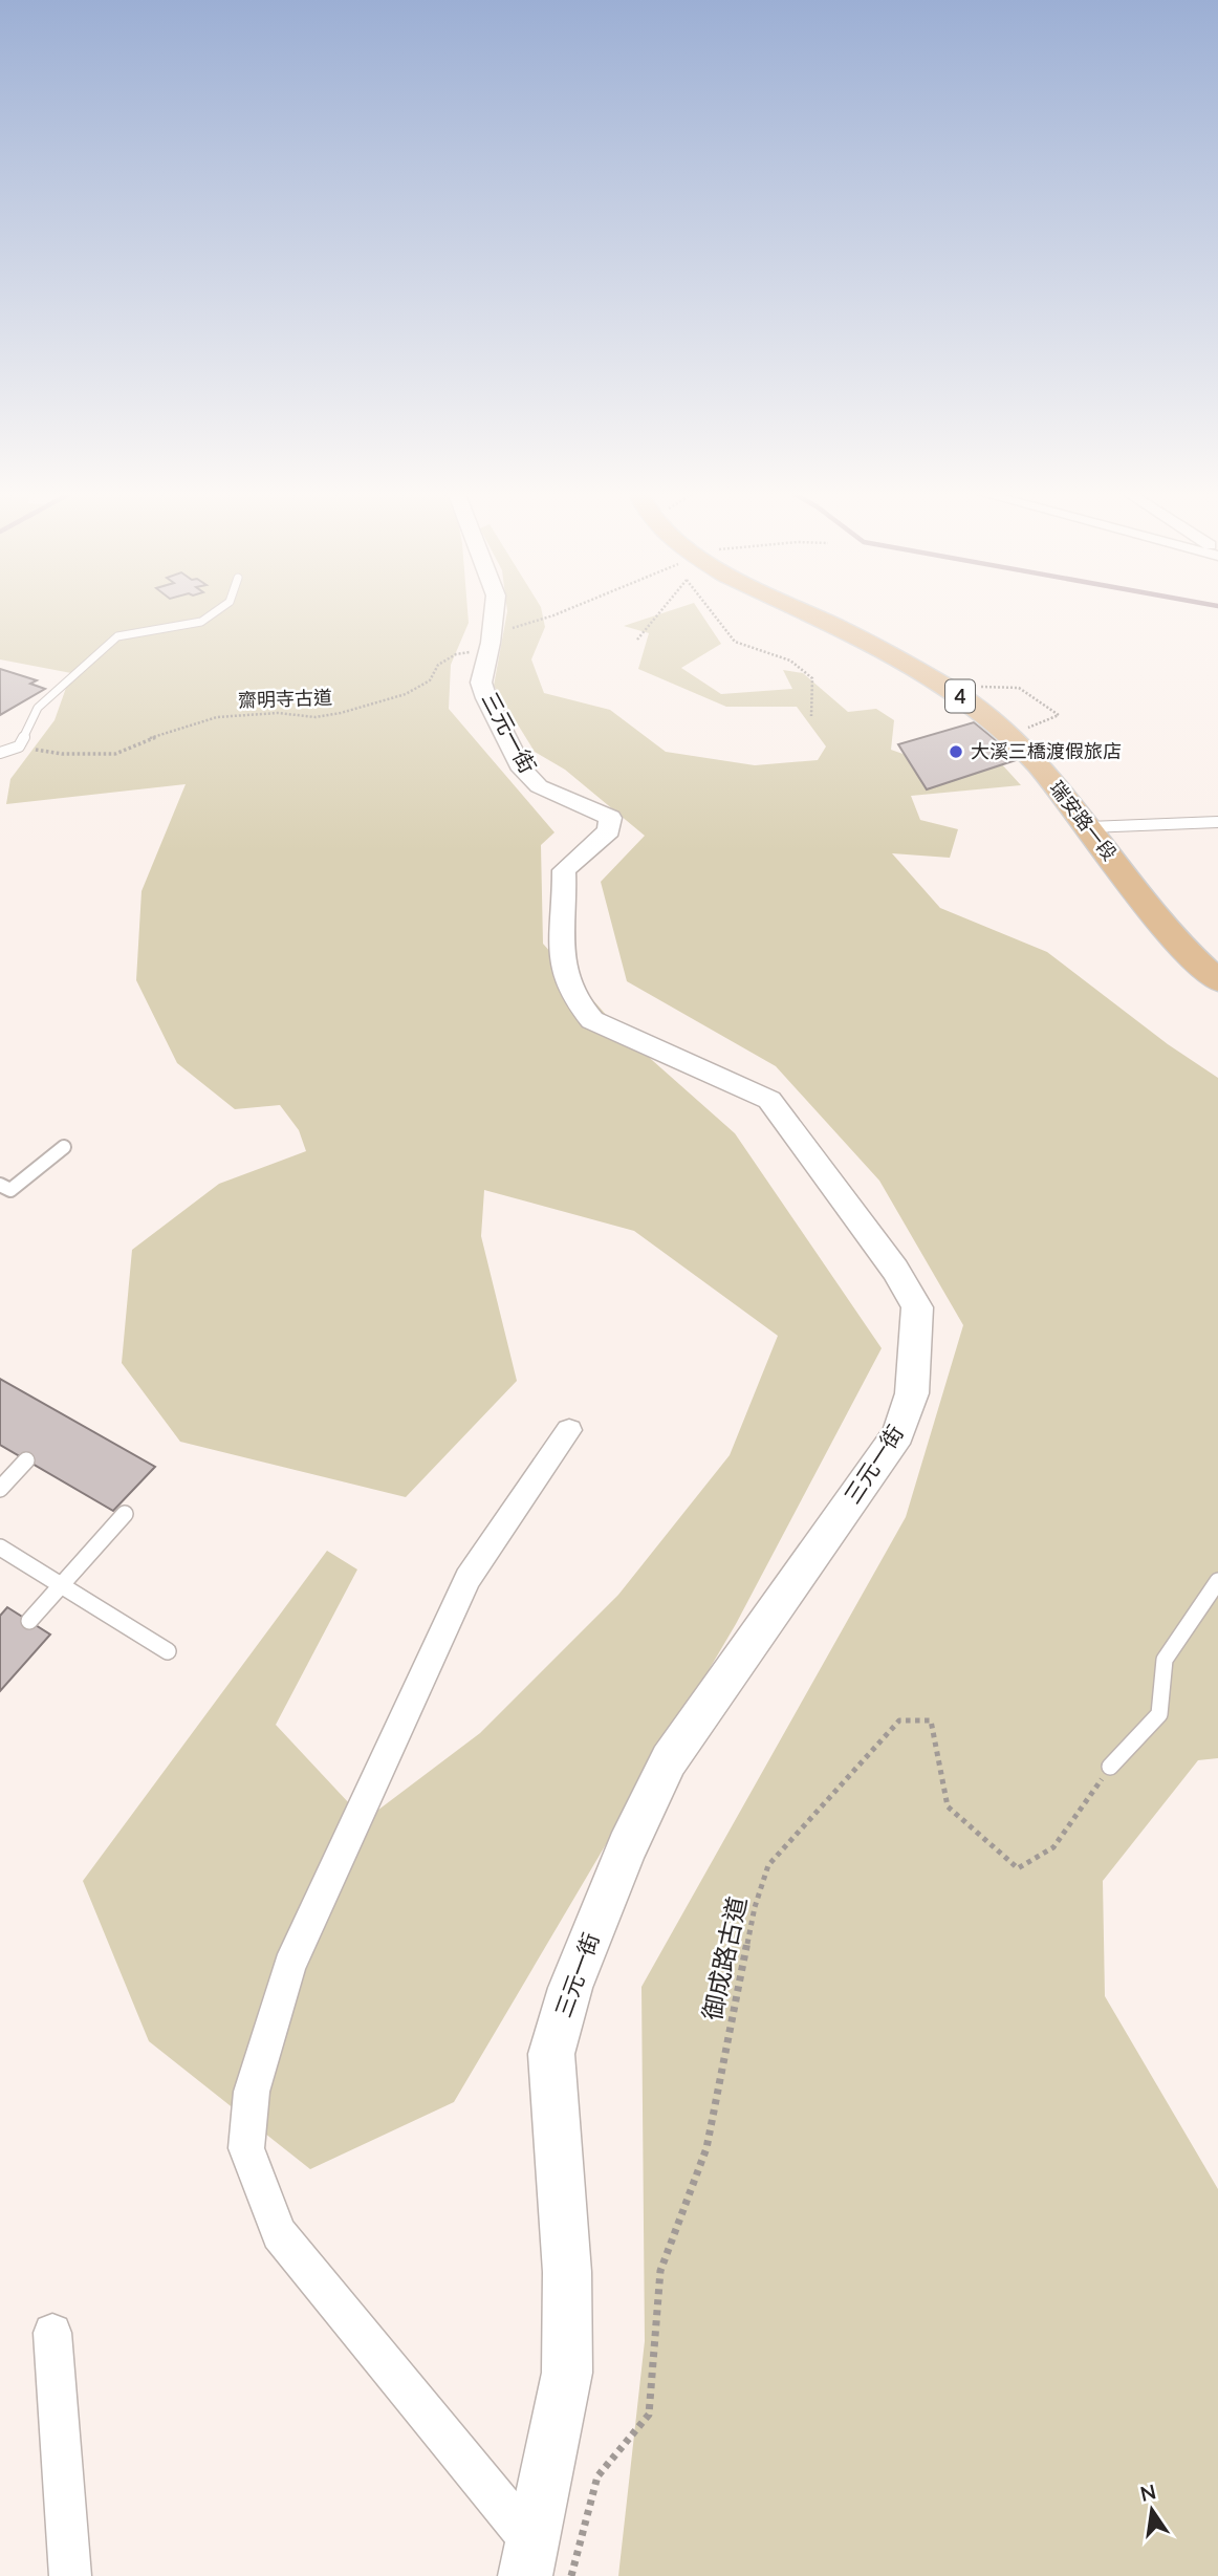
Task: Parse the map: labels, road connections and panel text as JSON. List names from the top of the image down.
{
  "streets": {
    "main road": ["4", "瑞安路一段"],
    "street": ["三元一街"],
    "path": ["齋明寺古道", "御成路古道"]
  },
  "crossings": [
    ["齋明寺古道", "三元一街"]
  ],
  "places": ["大溪三橋渡假旅店"],
  "north": "top"
}
